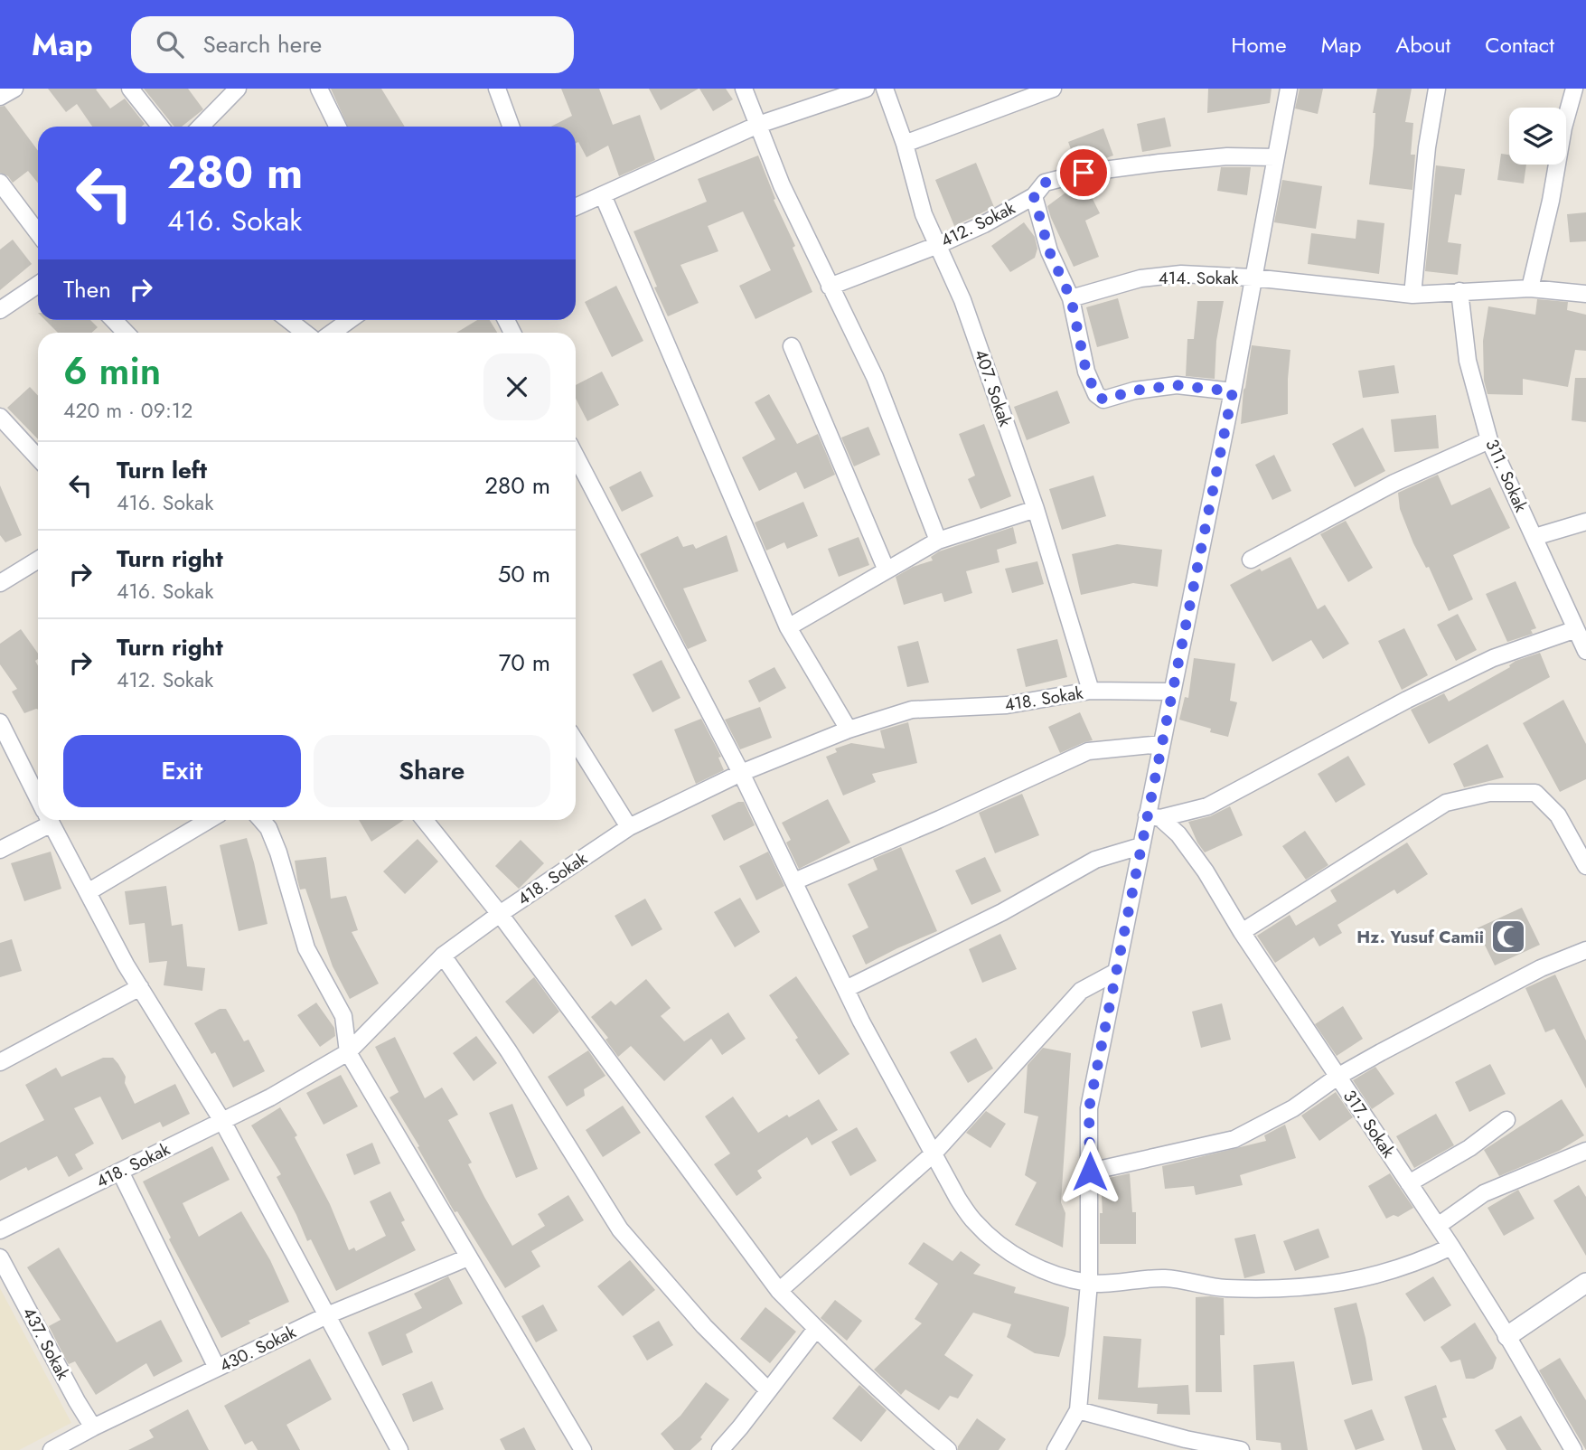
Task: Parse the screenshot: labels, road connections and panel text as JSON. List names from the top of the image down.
{
  "streets": {
    "street": [
      "412. Sokak",
      "414. Sokak",
      "407. Sokak",
      "311. Sokak",
      "418. Sokak",
      "317. Sokak",
      "437. Sokak",
      "430. Sokak"
    ]
  },
  "crossings": [
    ["412. Sokak", "407. Sokak"],
    ["414. Sokak", "311. Sokak"],
    ["407. Sokak", "418. Sokak"],
    ["437. Sokak", "430. Sokak"]
  ],
  "places": {
    "mosque": ["Hz. Yusuf Camii"]
  },
  "page": {
    "header": "Map",
    "search": "Search here",
    "nav": [
      "Home",
      "Map",
      "About",
      "Contact"
    ],
    "turn": ["280 m", "416. Sokak"],
    "then": "Then",
    "heading": ["6 min", "420 m · 09:12"],
    "list": [
      {
        "name": "Turn left",
        "note": "416. Sokak",
        "value": "280 m"
      },
      {
        "name": "Turn right",
        "note": "416. Sokak",
        "value": "50 m"
      },
      {
        "name": "Turn right",
        "note": "412. Sokak",
        "value": "70 m"
      }
    ],
    "buttons": ["Exit", "Share"]
  }
}
